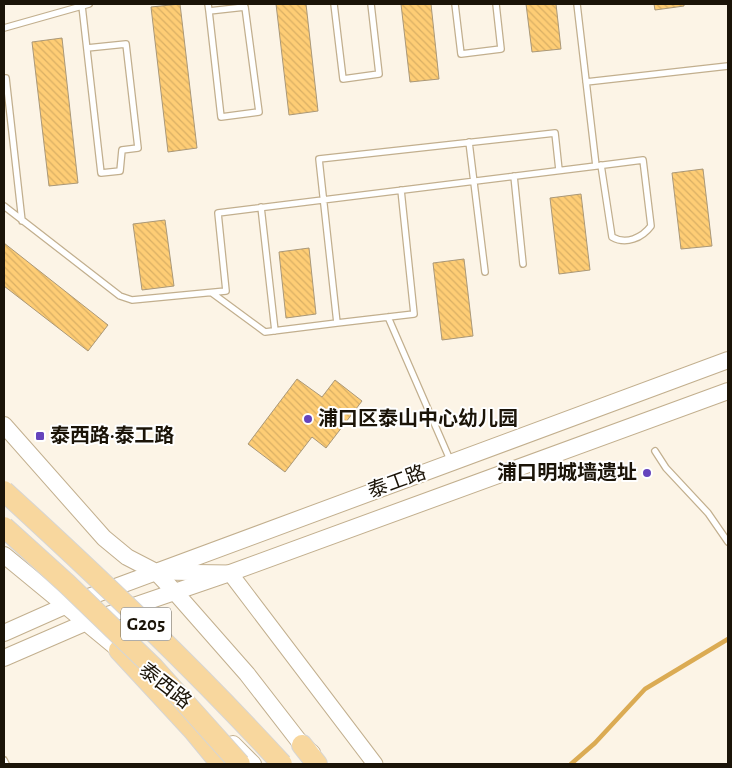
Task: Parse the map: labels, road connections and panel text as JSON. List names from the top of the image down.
{
  "streets": {
    "highway": ["G205"],
    "main road": ["泰工路", "泰西路"]
  },
  "crossings": [
    ["泰工路", "泰西路"]
  ],
  "places": {
    "other": ["浦口区泰山中心幼儿园", "浦口明城墙遗址"],
    "transit": ["泰西路·泰工路"]
  }
}
